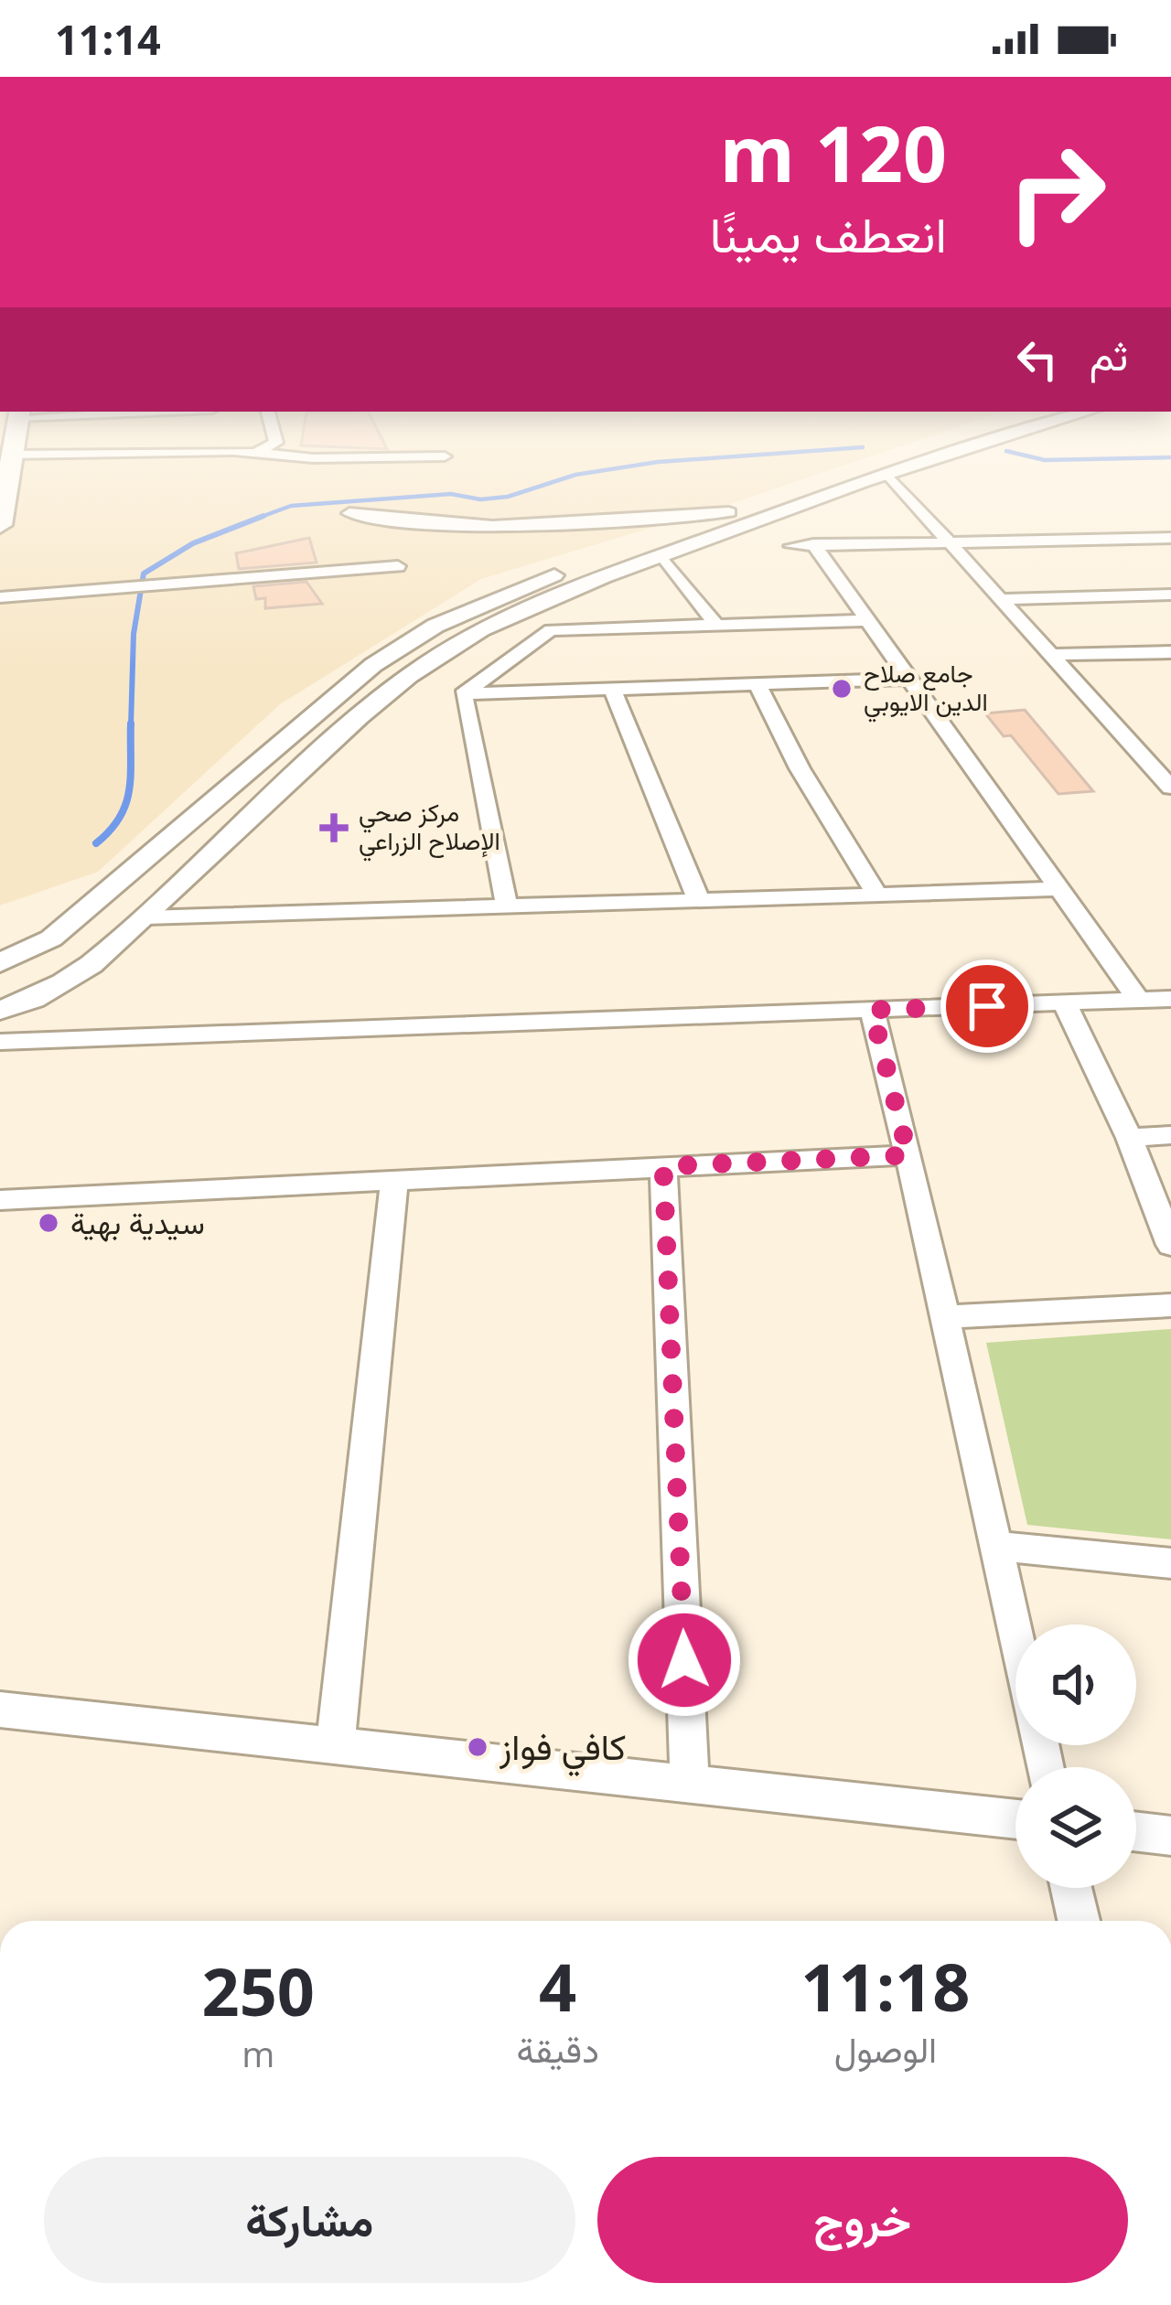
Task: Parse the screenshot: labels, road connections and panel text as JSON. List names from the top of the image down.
{
  "places": {
    "other": ["جامع صلاح الدين الايوبي", "سيدية بهية", "كافي فواز"],
    "health": ["مركز صحي الإصلاح الزراعي"]
  },
  "page": {
    "status": "11:14",
    "turn": ["120 m", "انعطف يمينًا"],
    "then": "ثم",
    "eta": [
      "11:18",
      "الوصول",
      "4",
      "دقيقة",
      "250",
      "m"
    ],
    "buttons": ["خروج", "مشاركة"]
  }
}
